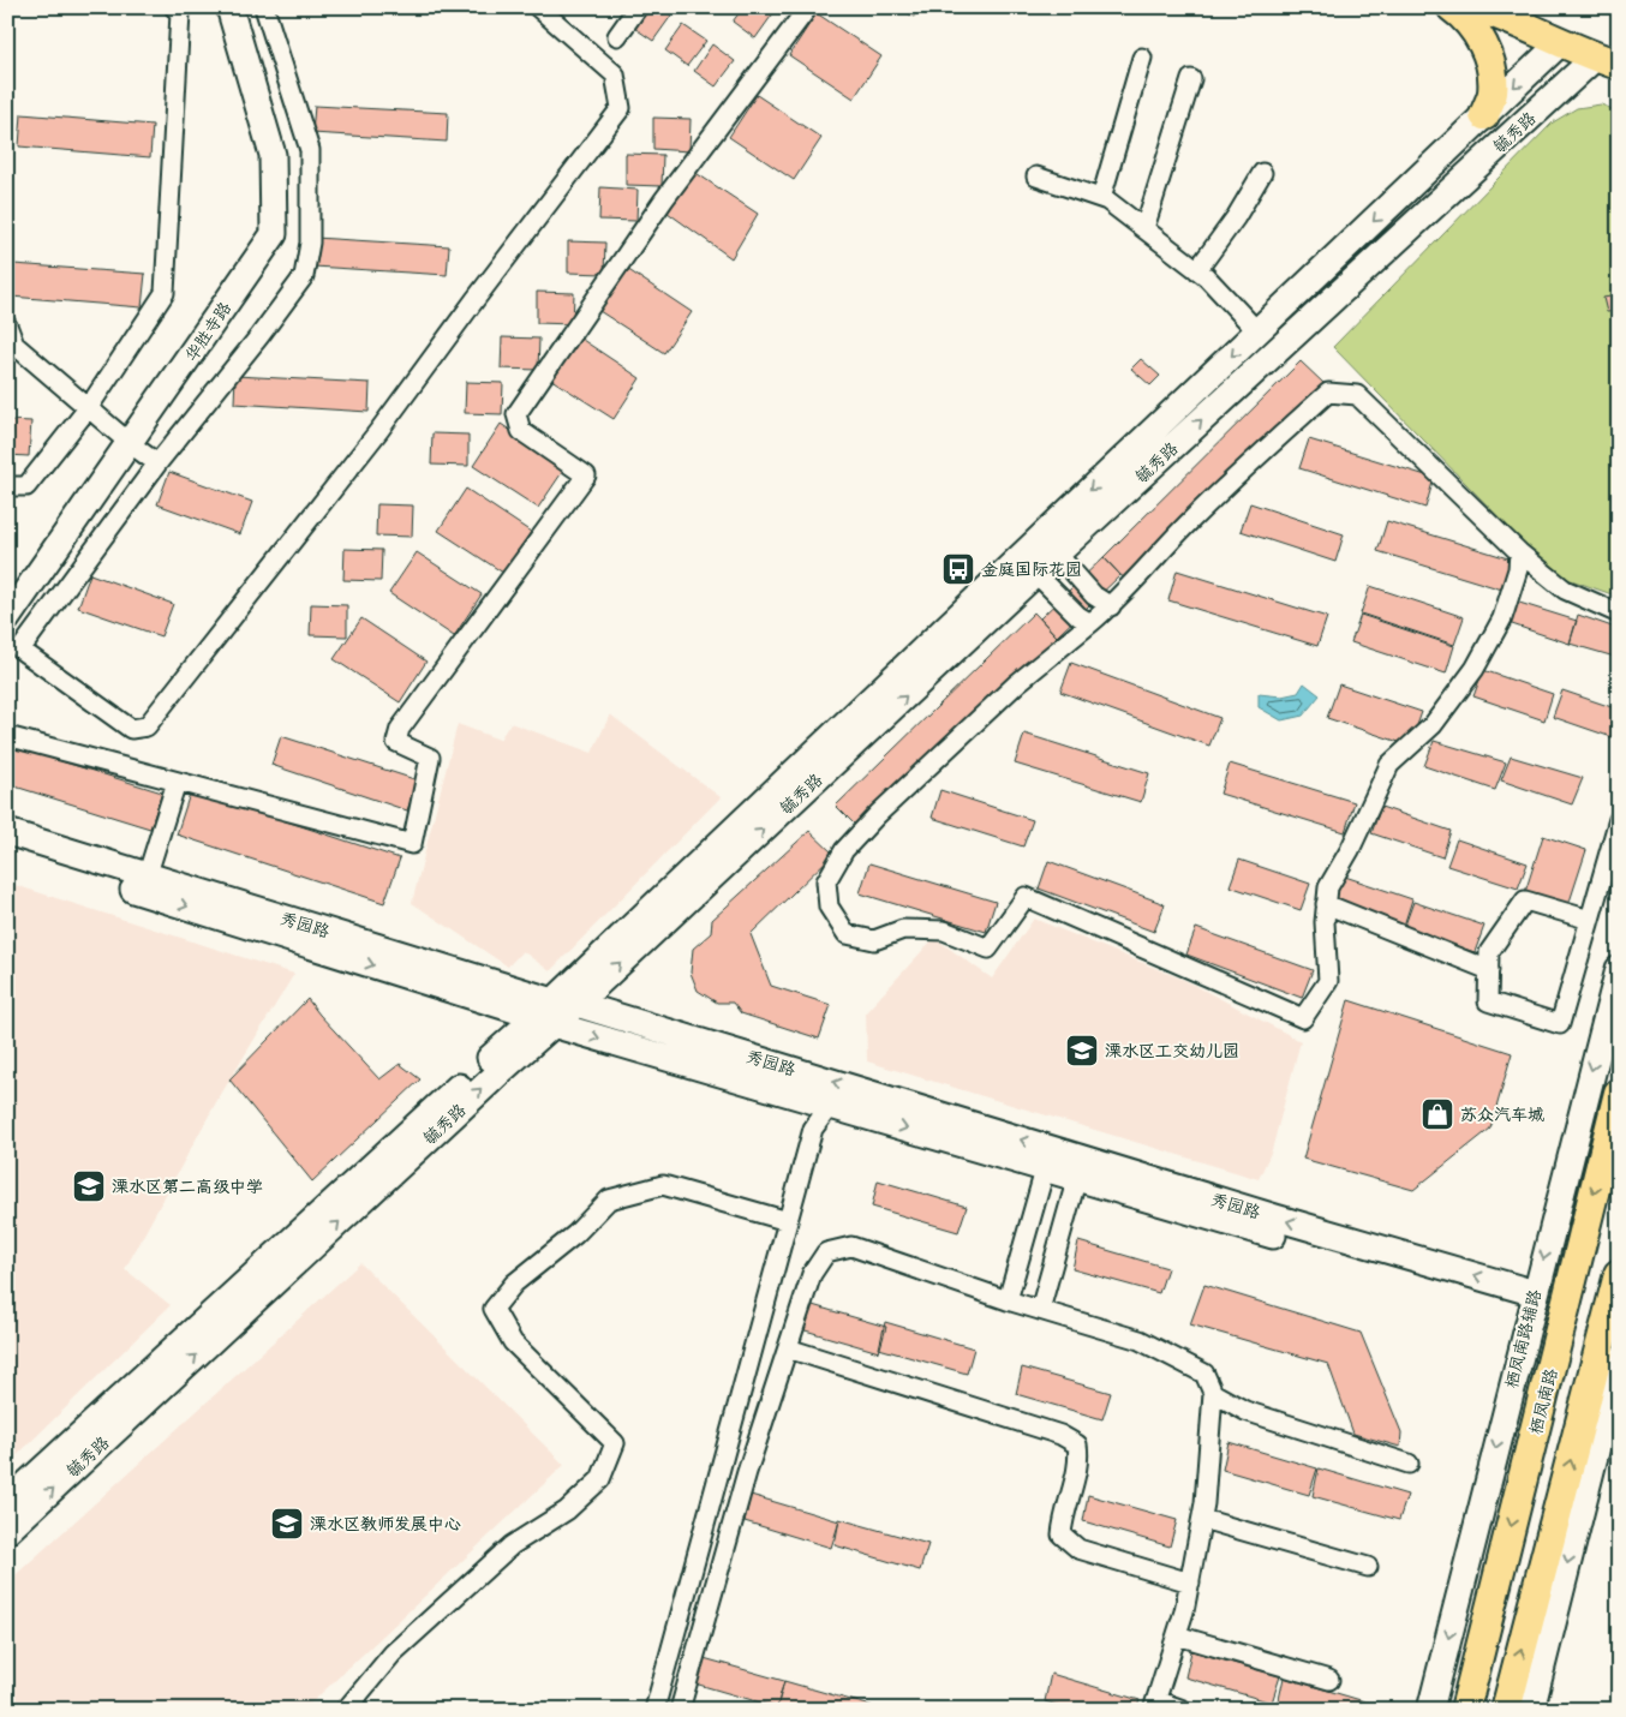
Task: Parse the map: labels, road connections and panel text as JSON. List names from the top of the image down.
{
  "streets": {
    "main road": ["栖凤南路"],
    "street": [
      "毓秀路",
      "华胜寺路",
      "秀园路",
      "栖凤南路辅路"
    ]
  },
  "crossings": [
    ["毓秀路", "秀园路"],
    ["秀园路", "栖凤南路辅路"]
  ],
  "places": {
    "bus stop": ["金庭国际花园"],
    "school or university": ["溧水区工交幼儿园", "溧水区第二高级中学", "溧水区教师发展中心"],
    "shop": ["苏众汽车城"]
  }
}
